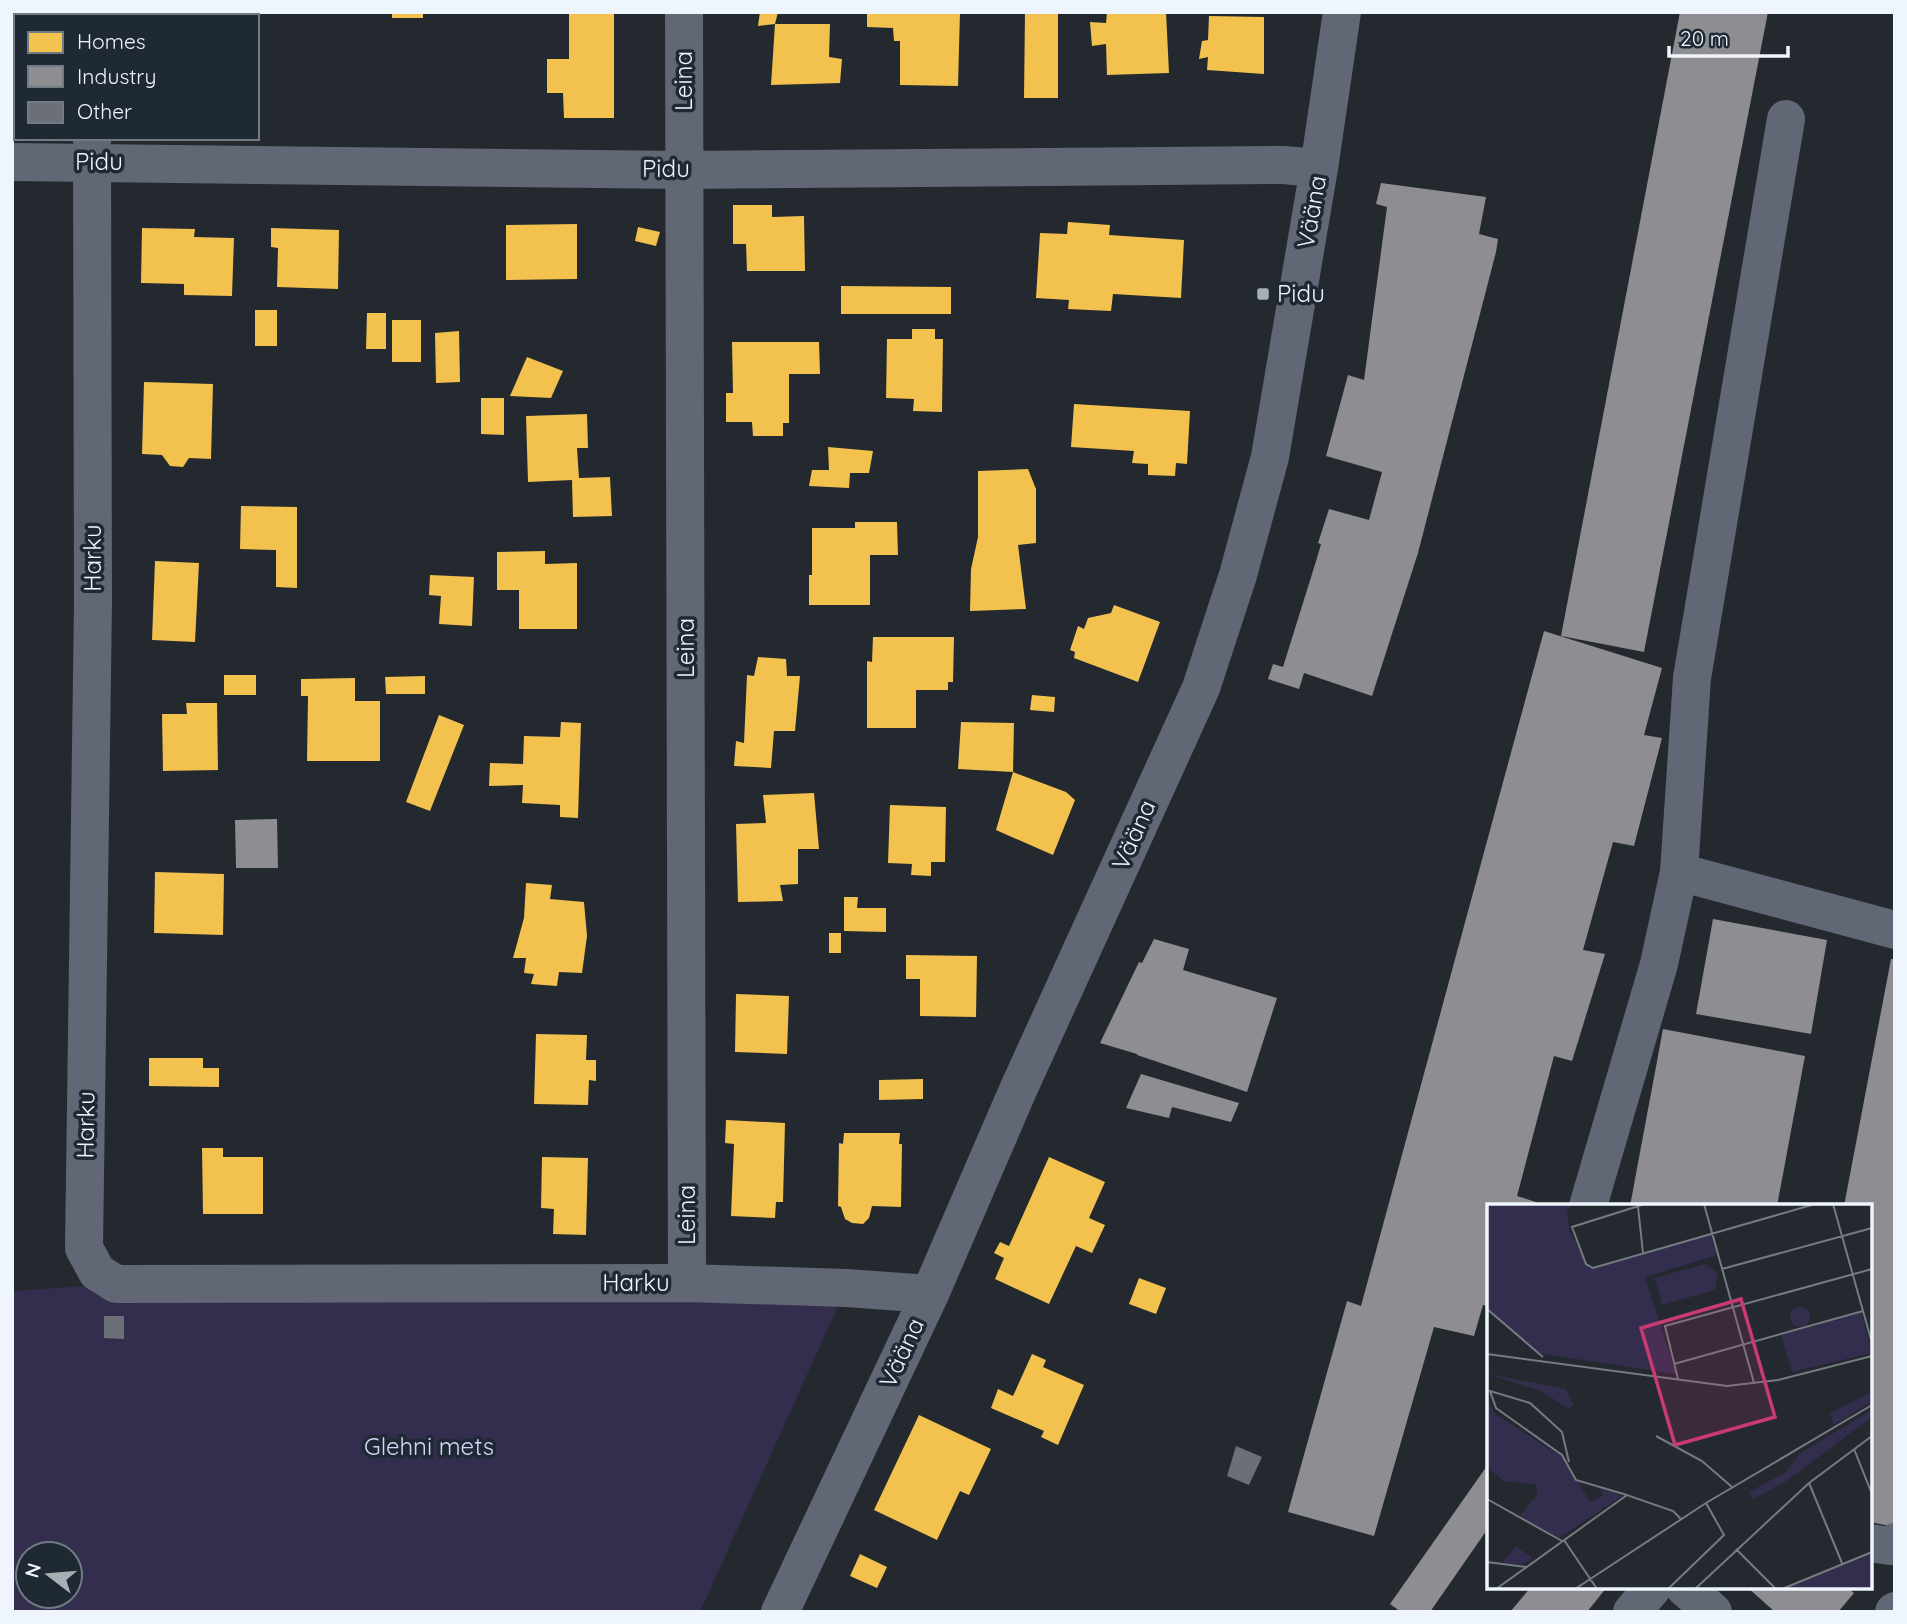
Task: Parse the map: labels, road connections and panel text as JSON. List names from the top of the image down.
{
  "streets": {
    "street": [
      "Leina",
      "Pidu",
      "Vääna",
      "Harku"
    ]
  },
  "crossings": [
    ["Leina", "Pidu"],
    ["Leina", "Harku"],
    ["Pidu", "Vääna"],
    ["Pidu", "Harku"],
    ["Vääna", "Harku"]
  ],
  "parks": ["Glehni mets"],
  "places": {
    "transit": ["Pidu"]
  },
  "legend": ["Homes", "Industry", "Other"],
  "scale_bar": "20 m",
  "north": "left"
}
